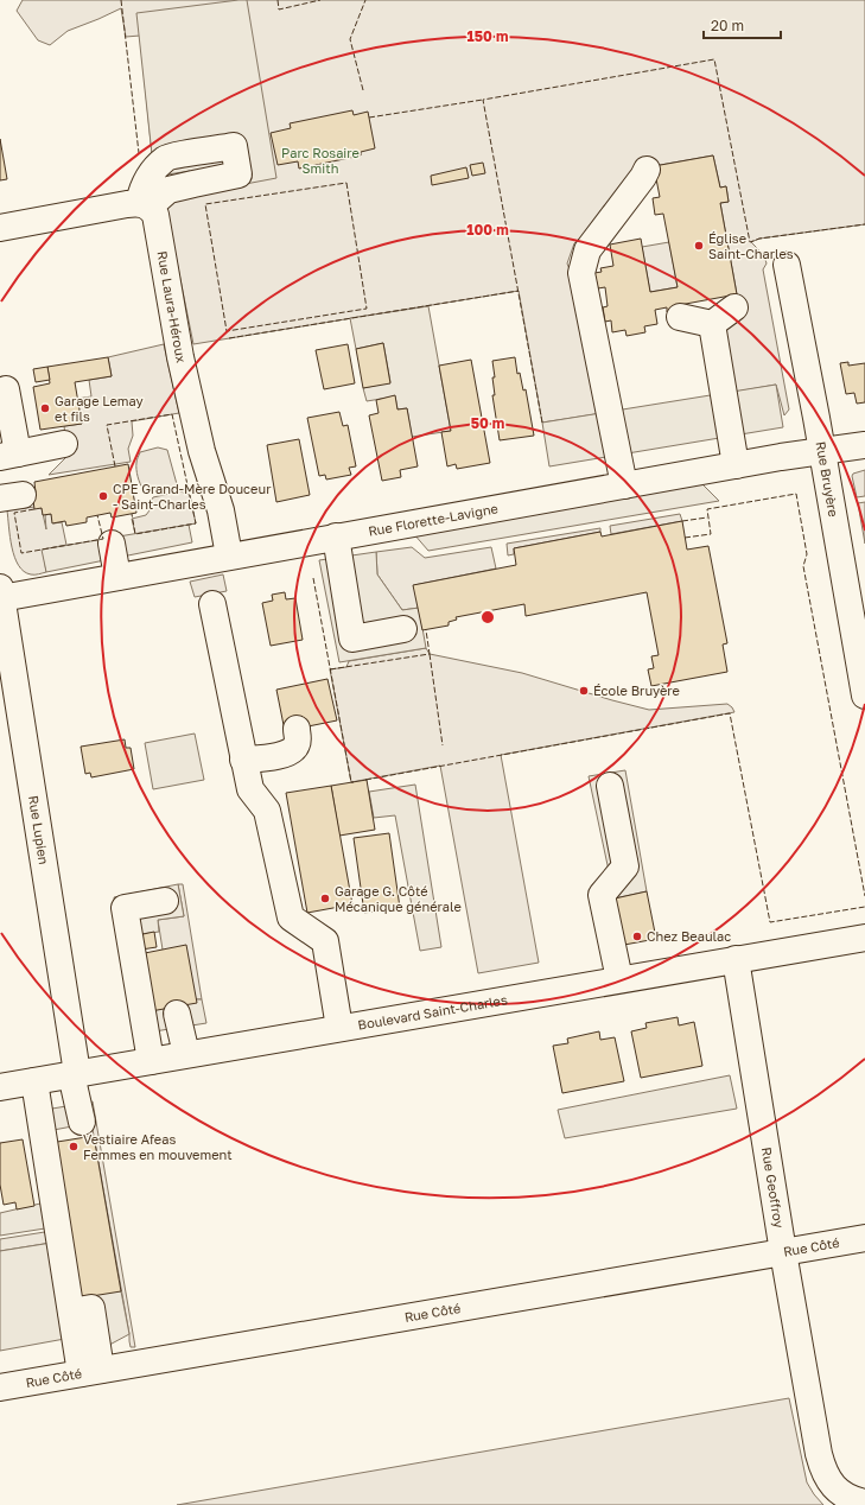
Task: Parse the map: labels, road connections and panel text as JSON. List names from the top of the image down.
{
  "streets": {
    "street": [
      "Rue Laura-Héroux",
      "Rue Bruyère",
      "Rue Florette-Lavigne",
      "Rue Lupien",
      "Boulevard Saint-Charles",
      "Rue Geoffroy",
      "Rue Côté"
    ]
  },
  "crossings": [
    ["Rue Laura-Héroux", "Rue Florette-Lavigne"],
    ["Rue Bruyère", "Rue Florette-Lavigne"],
    ["Rue Florette-Lavigne", "Rue Lupien"],
    ["Rue Lupien", "Boulevard Saint-Charles"],
    ["Boulevard Saint-Charles", "Rue Geoffroy"],
    ["Rue Geoffroy", "Rue Côté"]
  ],
  "parks": ["Parc Rosaire Smith"],
  "places": [
    "Église Saint-Charles",
    "Garage Lemay et fils",
    "CPE Grand-Mère Douceur - Saint-Charles",
    "École Bruyère",
    "Garage G. Côté Mécanique générale",
    "Chez Beaulac",
    "Vestiaire Afeas Femmes en mouvement"
  ],
  "scale_bar": "20 m",
  "rings": ["150 m", "100 m", "50 m"]
}
